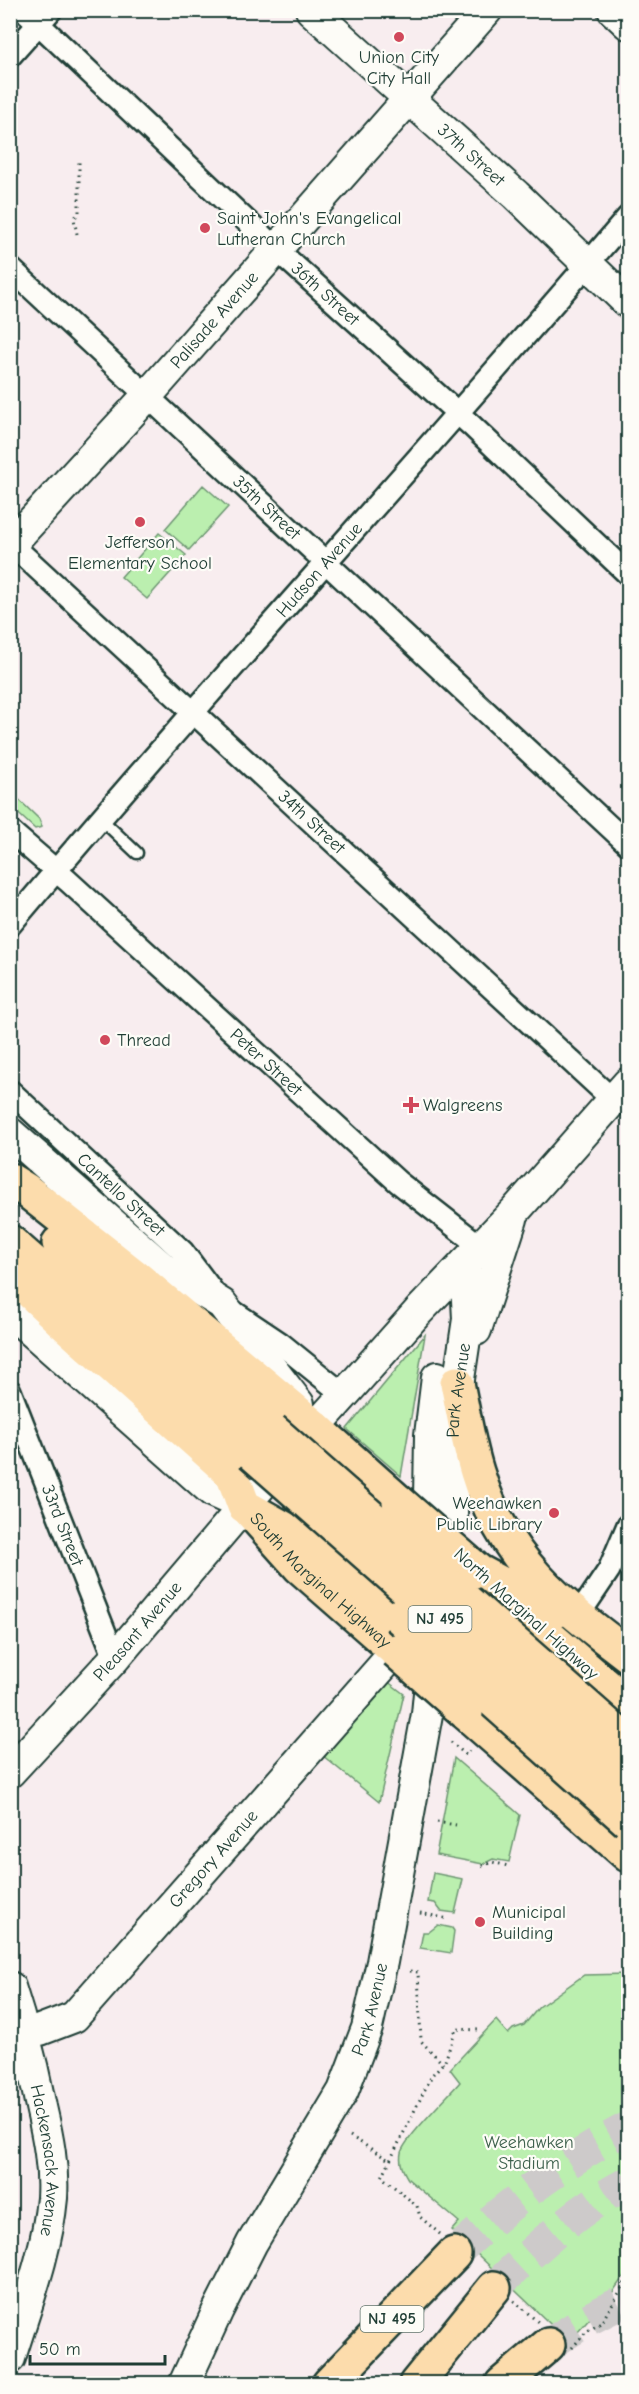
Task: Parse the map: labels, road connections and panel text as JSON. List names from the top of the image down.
{
  "streets": {
    "main road": [
      "37th Street",
      "Palisade Avenue",
      "Cantello Street",
      "Park Avenue",
      "South Marginal Highway",
      "North Marginal Highway",
      "NJ 495",
      "Pleasant Avenue",
      "Gregory Avenue",
      "Hackensack Avenue"
    ],
    "street": [
      "36th Street",
      "35th Street",
      "Hudson Avenue",
      "34th Street",
      "Peter Street",
      "33rd Street"
    ]
  },
  "crossings": [
    ["37th Street", "Palisade Avenue"],
    ["37th Street", "Hudson Avenue"],
    ["36th Street", "Palisade Avenue"],
    ["36th Street", "Hudson Avenue"],
    ["Palisade Avenue", "35th Street"],
    ["Palisade Avenue", "34th Street"],
    ["35th Street", "Hudson Avenue"],
    ["Hudson Avenue", "34th Street"],
    ["Hudson Avenue", "Peter Street"],
    ["34th Street", "Park Avenue"],
    ["Peter Street", "Park Avenue"],
    ["Cantello Street", "Park Avenue"],
    ["Cantello Street", "North Marginal Highway"],
    ["Park Avenue", "North Marginal Highway"],
    ["33rd Street", "Pleasant Avenue"],
    ["South Marginal Highway", "Pleasant Avenue"],
    ["South Marginal Highway", "Gregory Avenue"],
    ["Gregory Avenue", "Hackensack Avenue"]
  ],
  "parks": ["Weehawken Stadium"],
  "places": {
    "other": [
      "Union City City Hall",
      "Saint John's Evangelical Lutheran Church",
      "Jefferson Elementary School",
      "Thread",
      "Weehawken Public Library",
      "Municipal Building"
    ],
    "health": ["Walgreens"]
  },
  "scale_bar": "50 m"
}
